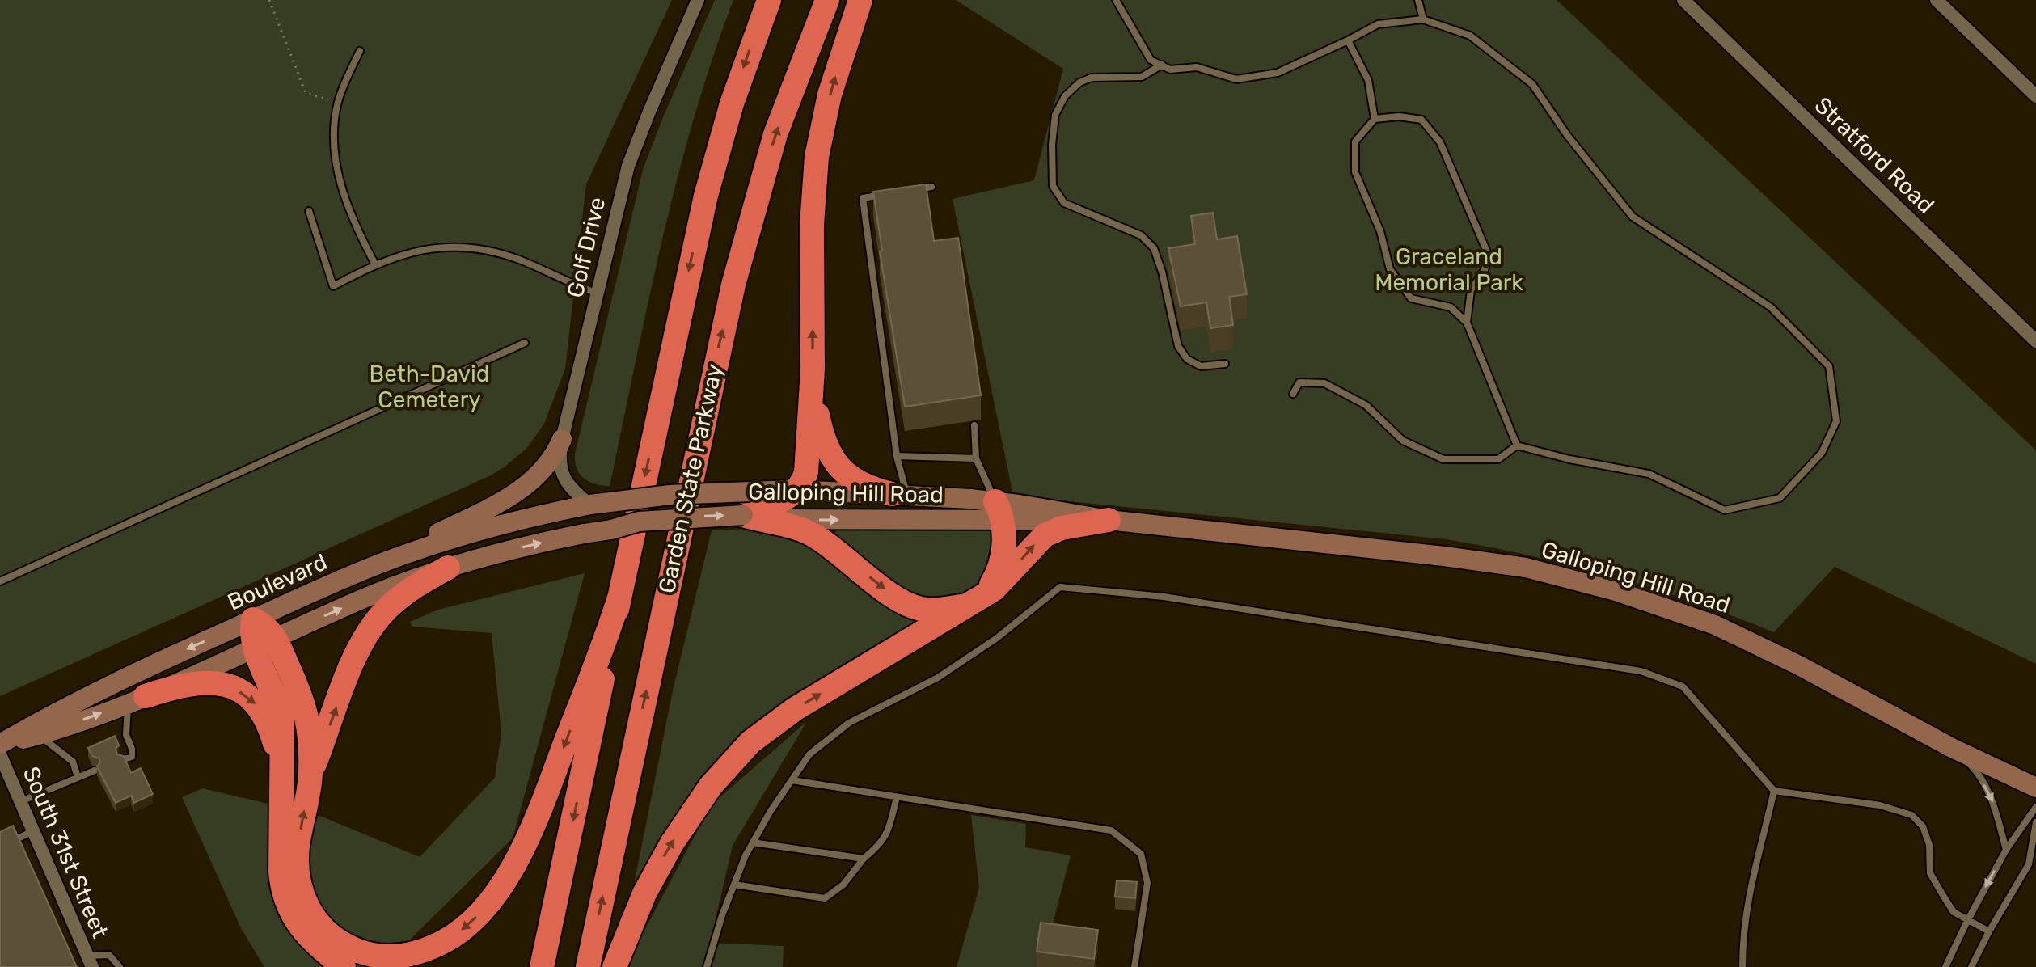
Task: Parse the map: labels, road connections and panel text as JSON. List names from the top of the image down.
{
  "streets": {
    "highway": ["Garden State Parkway"],
    "main road": ["Galloping Hill Road", "Boulevard"],
    "street": ["Stratford Road", "Golf Drive", "South 31st Street"]
  },
  "crossings": [
    ["Golf Drive", "Galloping Hill Road"],
    ["Golf Drive", "Boulevard"],
    ["Galloping Hill Road", "Boulevard"]
  ],
  "parks": ["Graceland Memorial Park", "Beth-David Cemetery"]
}
